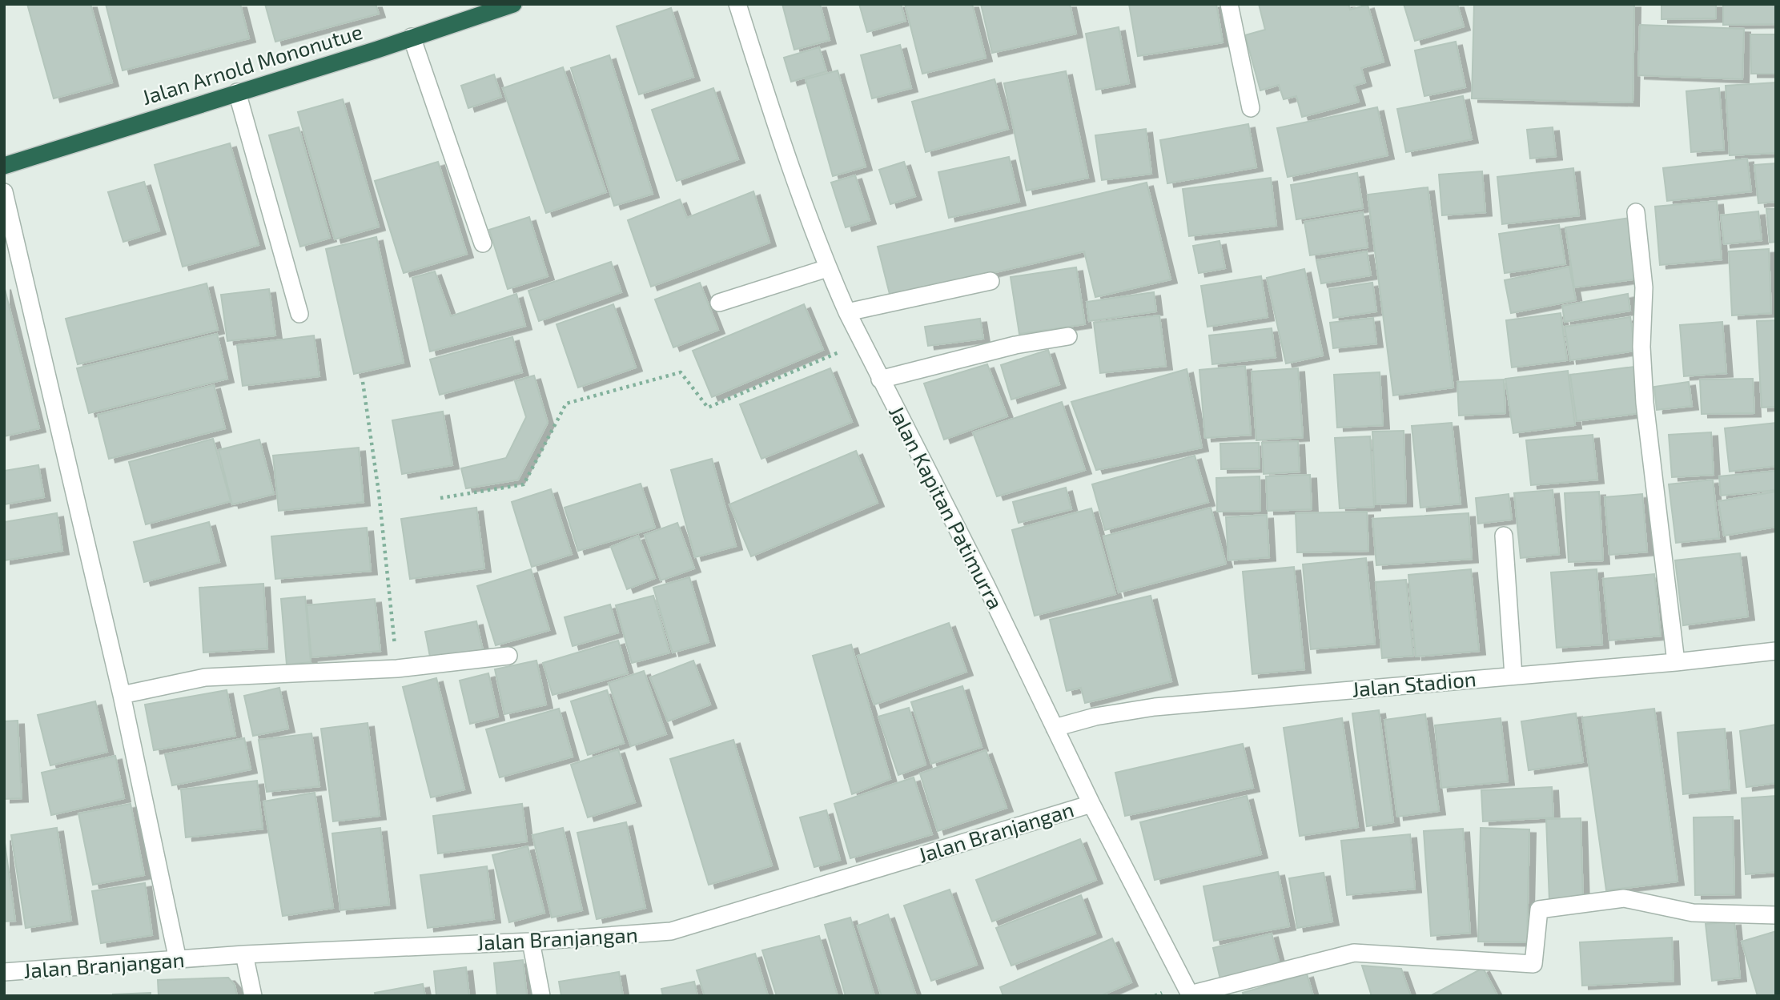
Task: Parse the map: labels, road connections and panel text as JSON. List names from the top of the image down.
{
  "streets": {
    "highway": ["Jalan Arnold Mononutue"],
    "street": ["Jalan Kapitan Patimurra", "Jalan Stadion", "Jalan Branjangan"]
  },
  "crossings": [
    ["Jalan Kapitan Patimurra", "Jalan Stadion"],
    ["Jalan Kapitan Patimurra", "Jalan Branjangan"]
  ]
}
